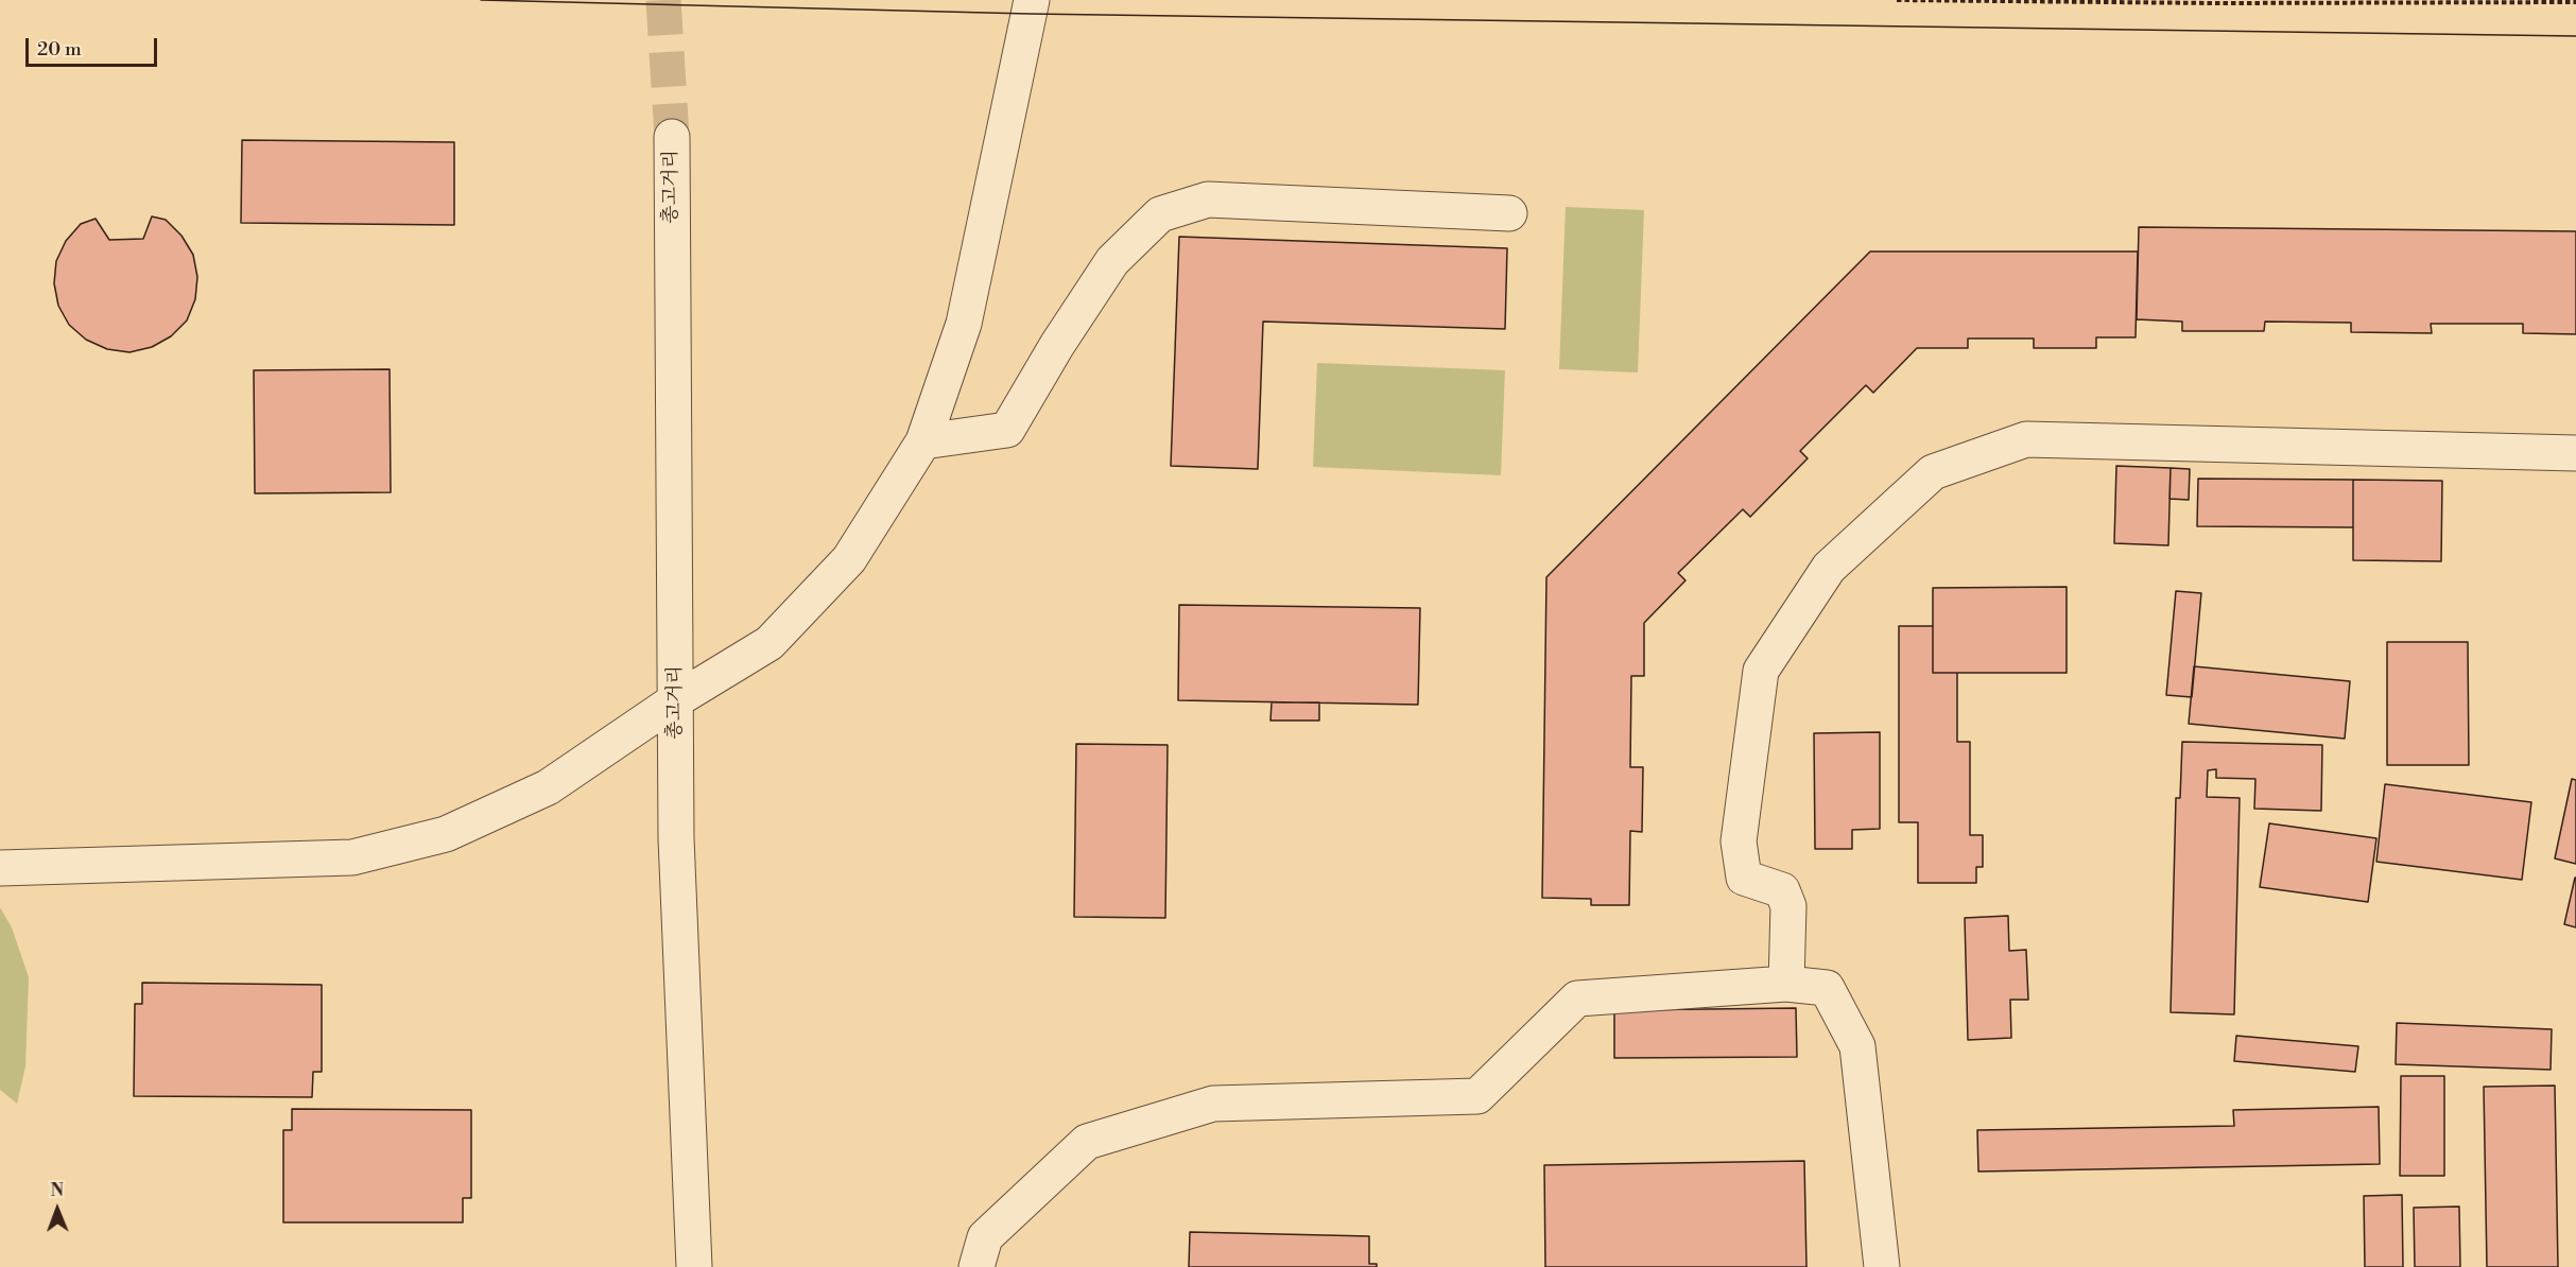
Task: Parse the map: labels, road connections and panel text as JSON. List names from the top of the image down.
{
  "streets": {
    "street": ["총고거리"]
  },
  "scale_bar": "20 m",
  "north": "top"
}
